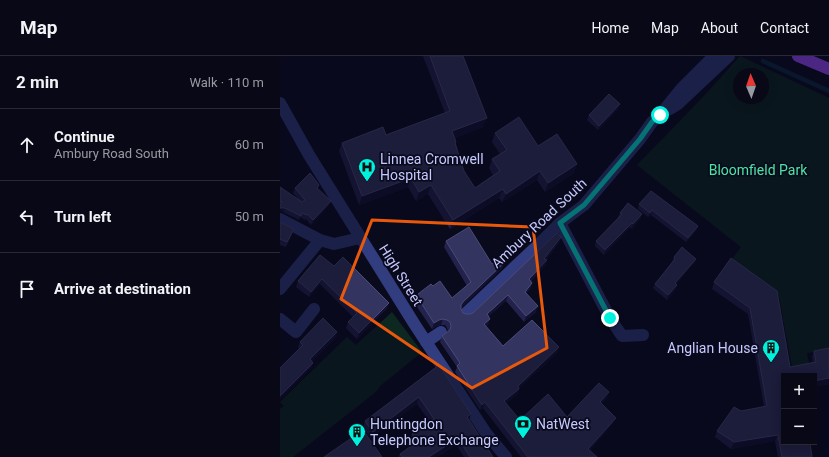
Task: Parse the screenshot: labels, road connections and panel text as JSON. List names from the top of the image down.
{
  "streets": {
    "street": ["Ambury Road South", "High Street"]
  },
  "parks": ["Bloomfield Park"],
  "places": {
    "hospital": ["Linnea Cromwell Hospital"],
    "building": ["Anglian House", "Huntingdon Telephone Exchange"],
    "bank": ["NatWest"]
  },
  "north": "top",
  "page": {
    "header": "Map",
    "nav": [
      "Home",
      "Map",
      "About",
      "Contact"
    ],
    "heading": ["2 min", "Walk · 110 m"],
    "list": [
      ["Continue", "Ambury Road South", "60 m"],
      ["Turn left", "50 m"],
      "Arrive at destination"
    ],
    "map_buttons": ["+", "−"]
  }
}
